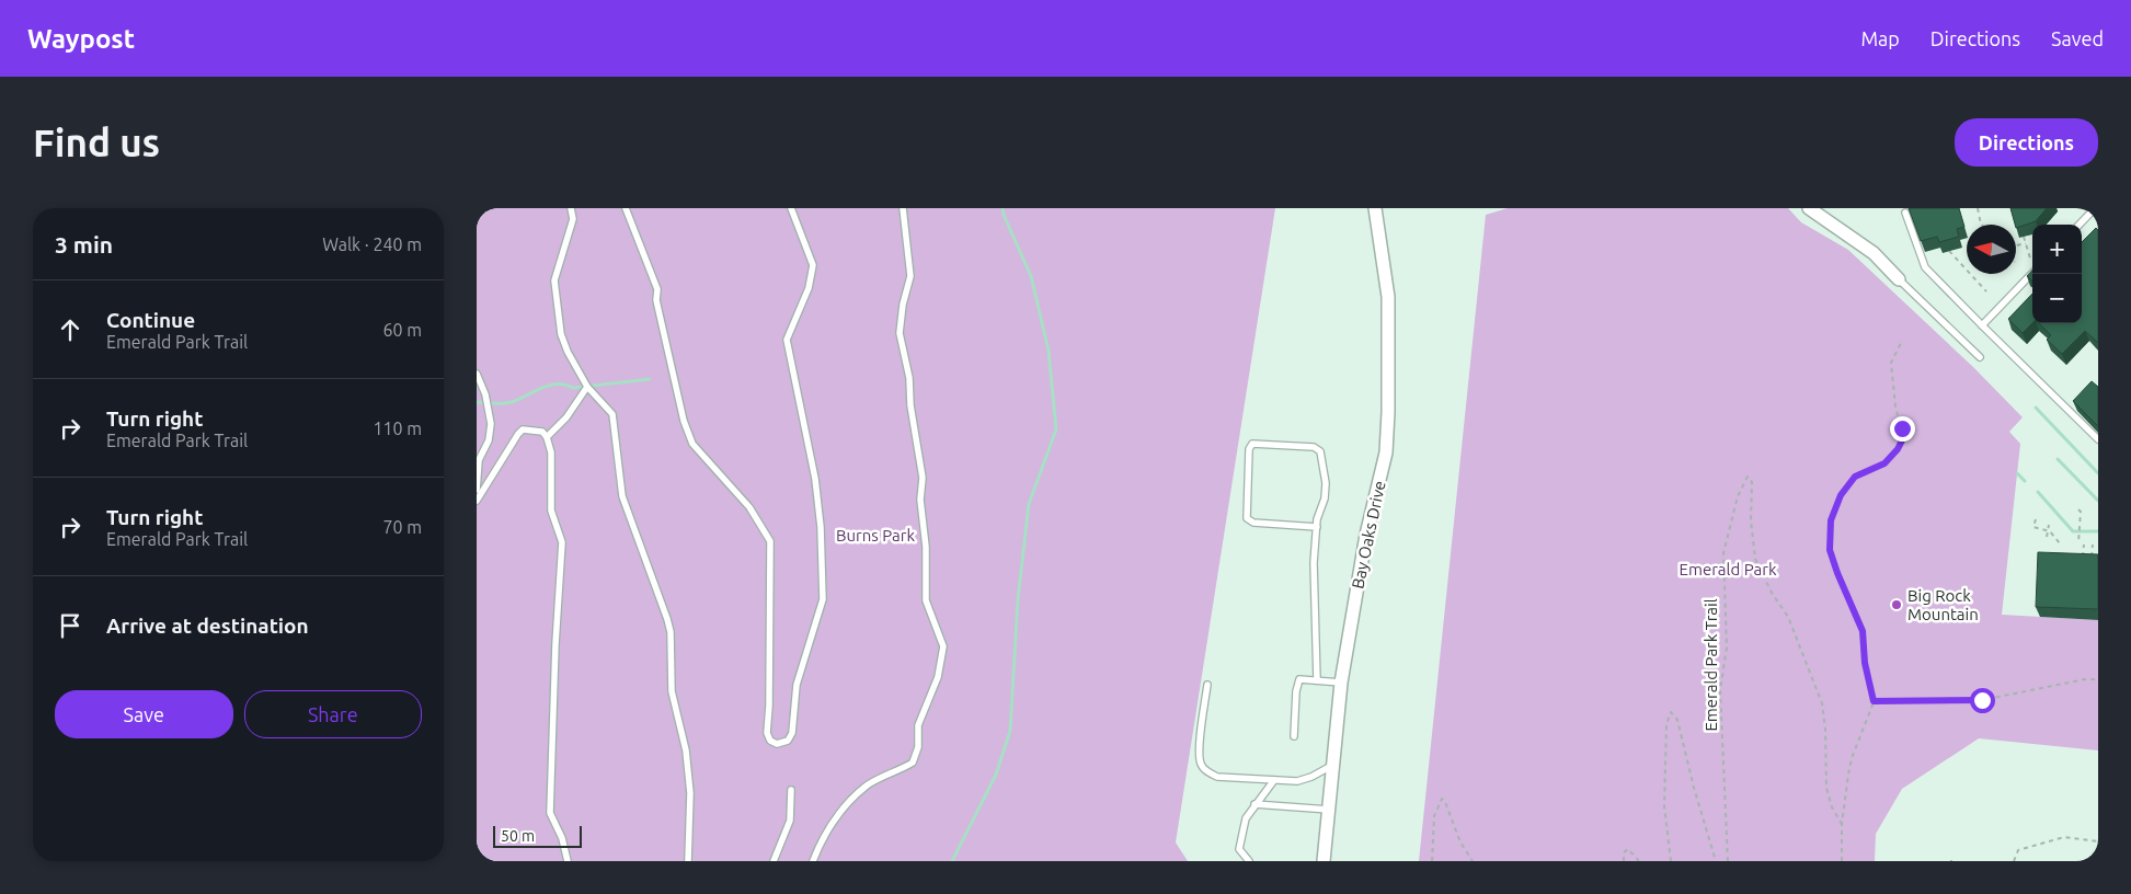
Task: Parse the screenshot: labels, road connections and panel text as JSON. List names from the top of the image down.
{
  "streets": {
    "street": ["Bay Oaks Drive"],
    "path": ["Emerald Park Trail"]
  },
  "parks": ["Burns Park", "Emerald Park"],
  "places": ["Big Rock Mountain"],
  "scale_bar": "50 m",
  "north": "left",
  "page": {
    "header": "Waypost",
    "nav": ["Map", "Directions", "Saved"],
    "buttons": [
      "Directions",
      ["Save", "Share"]
    ],
    "title": "Find us",
    "heading": ["3 min", "Walk · 240 m"],
    "map_buttons": ["+", "−"],
    "list": [
      ["Continue", "Emerald Park Trail", "60 m"],
      ["Turn right", "Emerald Park Trail", "110 m"],
      ["Turn right", "Emerald Park Trail", "70 m"],
      "Arrive at destination"
    ],
    "scale": "50 m"
  }
}
